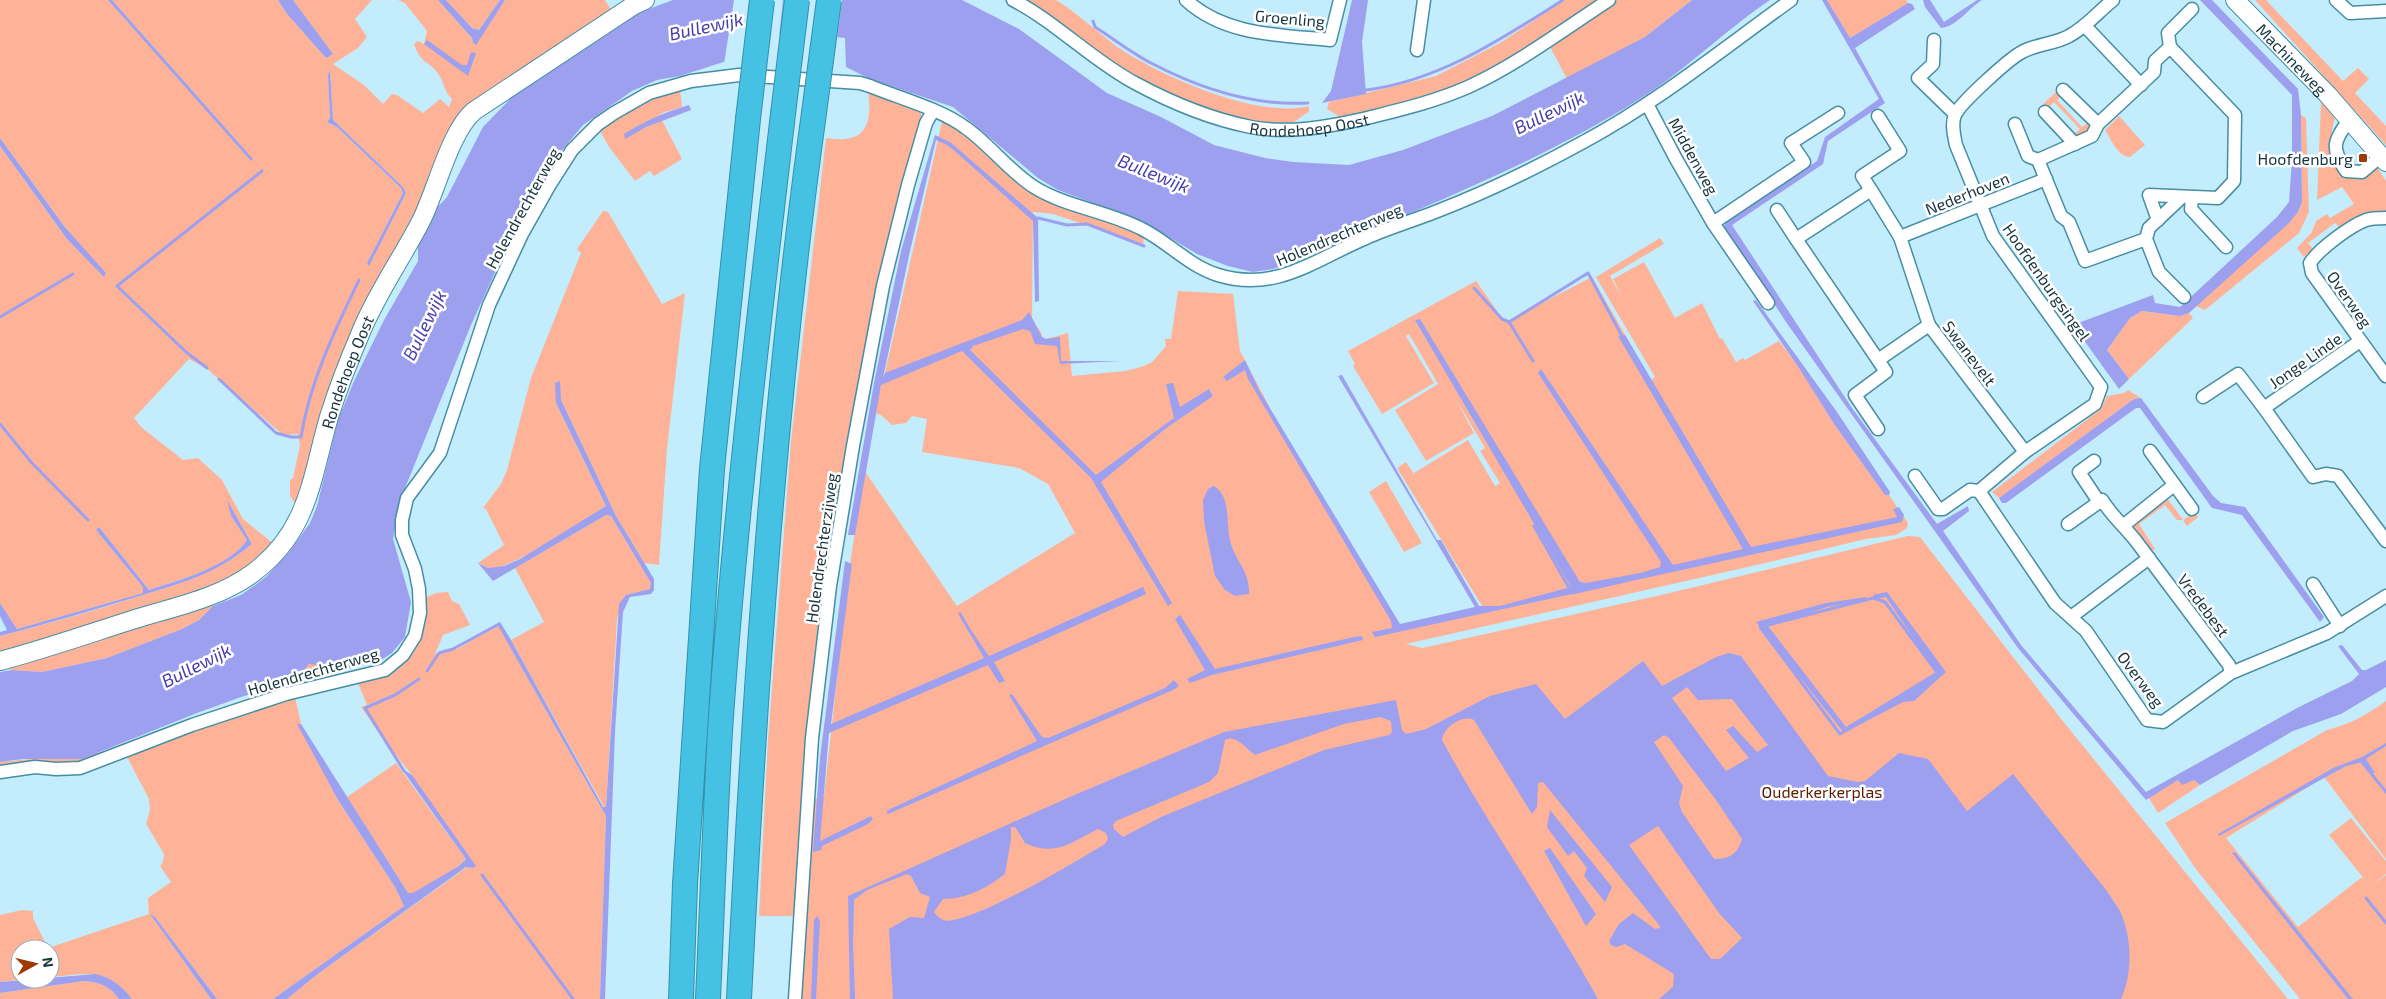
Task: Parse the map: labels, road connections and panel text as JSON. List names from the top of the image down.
{
  "streets": {
    "street": [
      "Groenling",
      "Machineweg",
      "Rondehoep Oost",
      "Middenweg",
      "Nederhoven",
      "Holendrechterweg",
      "Hoofdenburgsingel",
      "Overweg",
      "Swanevelt",
      "Jonge Linde",
      "Holendrechterzijweg",
      "Vredebest"
    ]
  },
  "crossings": [
    ["Middenweg", "Holendrechterweg"],
    ["Nederhoven", "Hoofdenburgsingel"],
    ["Holendrechterweg", "Holendrechterzijweg"],
    ["Hoofdenburgsingel", "Overweg"],
    ["Hoofdenburgsingel", "Swanevelt"],
    ["Overweg", "Jonge Linde"],
    ["Overweg", "Vredebest"]
  ],
  "water": ["Bullewijk"],
  "parks": ["Ouderkerkerplas"],
  "places": {
    "transit": ["Hoofdenburg"]
  },
  "north": "right"
}
